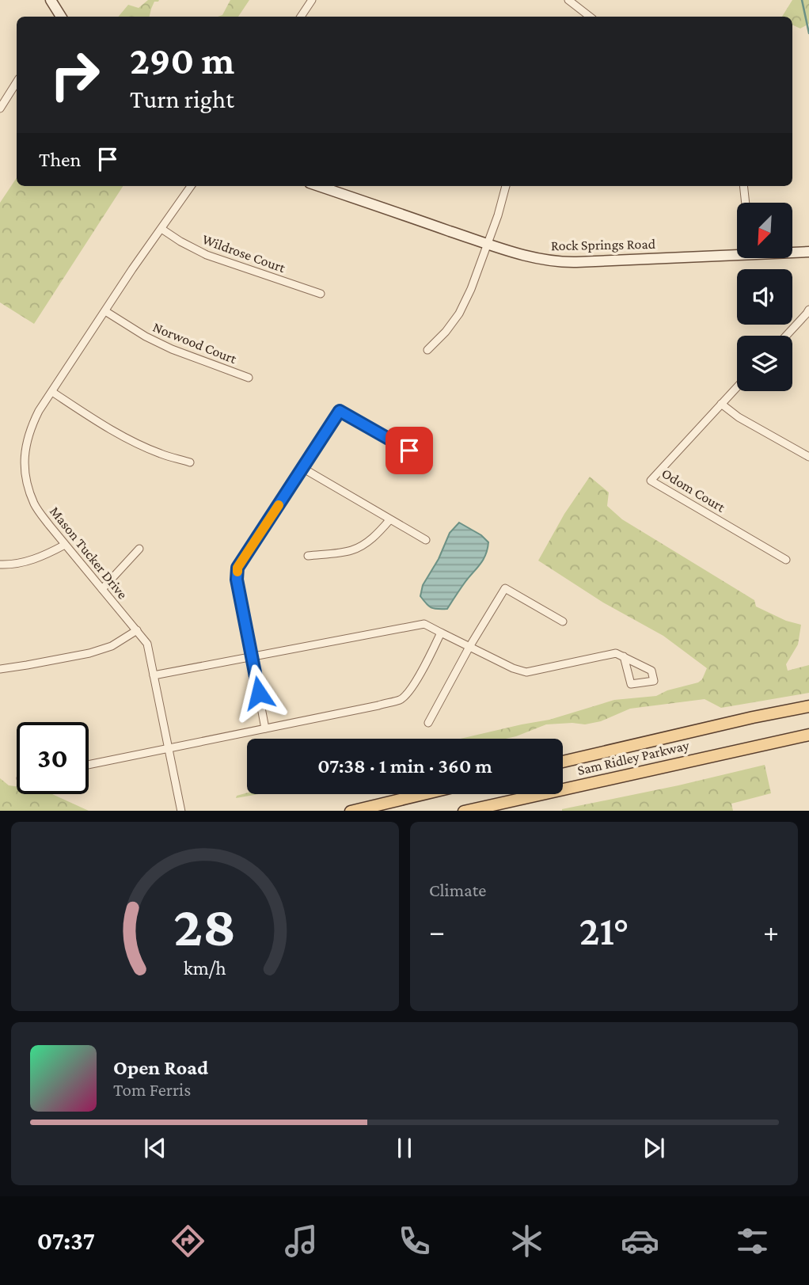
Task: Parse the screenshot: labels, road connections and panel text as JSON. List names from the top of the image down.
{
  "streets": {
    "main road": ["Sam Ridley Parkway"],
    "street": [
      "Rock Springs Road",
      "Wildrose Court",
      "Norwood Court",
      "Odom Court",
      "Mason Tucker Drive"
    ]
  },
  "crossings": [
    ["Wildrose Court", "Mason Tucker Drive"],
    ["Norwood Court", "Mason Tucker Drive"]
  ],
  "north": "bottom left",
  "page": {
    "turn": ["290 m", "Turn right"],
    "then": "Then",
    "limit": "30",
    "trip": "07:38 · 1 min · 360 m",
    "tile": "Climate",
    "heat": ["−", "21°", "+"],
    "song": ["Open Road", "Tom Ferris"],
    "tabs": "07:37",
    "gauge": ["28", "km/h"]
  }
}
